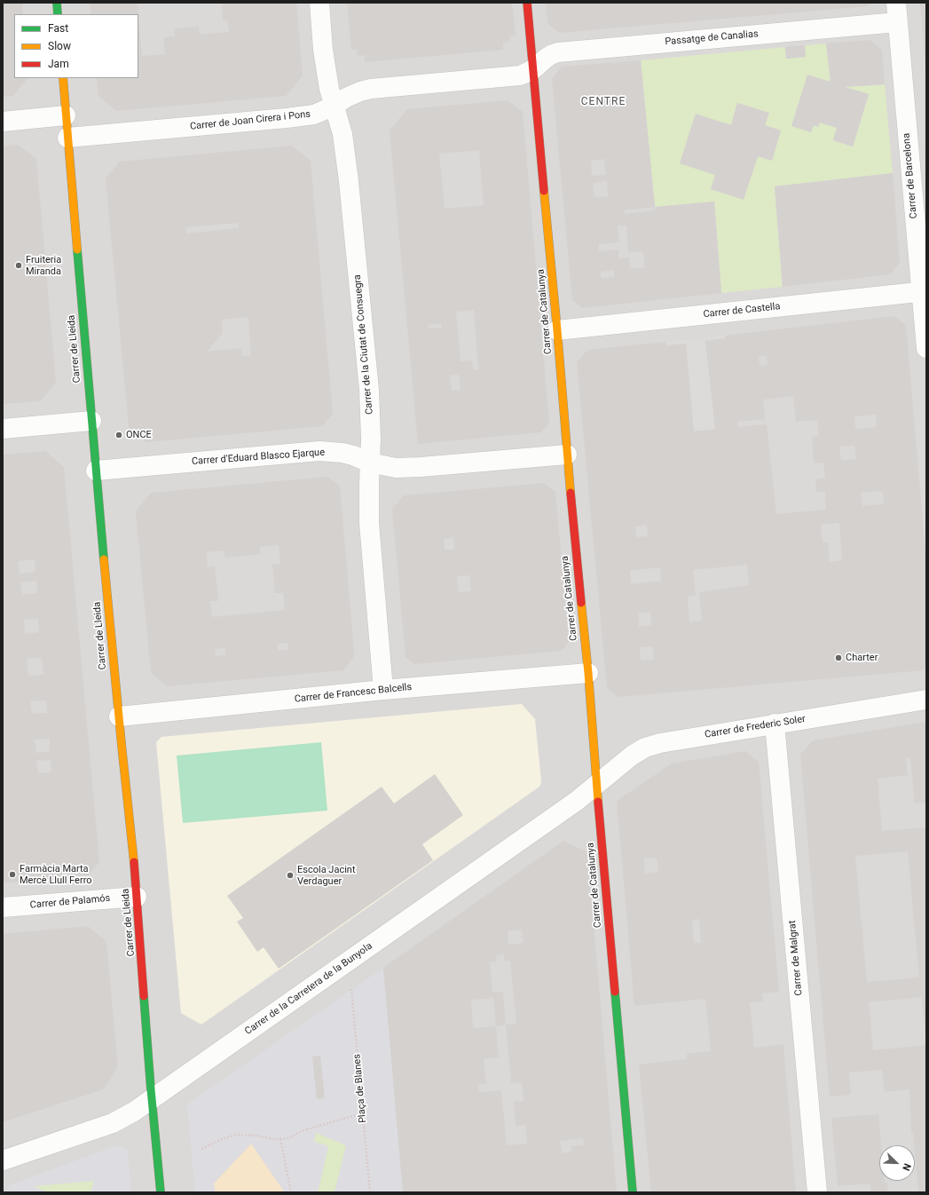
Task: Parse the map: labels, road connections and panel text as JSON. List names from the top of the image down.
{
  "streets": {
    "street": [
      "Passatge de Canalias",
      "Carrer de Joan Cirera i Pons",
      "Carrer de Barcelona",
      "Carrer de Castella",
      "Carrer de Catalunya",
      "Carrer de la Ciutat de Consuegra",
      "Carrer de Lleida",
      "Carrer d'Eduard Blasco Ejarque",
      "Carrer de Francesc Balcells",
      "Carrer de Frederic Soler",
      "Carrer de Palamós",
      "Carrer de Malgrat",
      "Carrer de la Carretera de la Bunyola"
    ],
    "path": ["Plaça de Blanes"]
  },
  "crossings": [
    ["Passatge de Canalias", "Carrer de Joan Cirera i Pons"],
    ["Passatge de Canalias", "Carrer de Barcelona"],
    ["Passatge de Canalias", "Carrer de Catalunya"],
    ["Carrer de Joan Cirera i Pons", "Carrer de Catalunya"],
    ["Carrer de Joan Cirera i Pons", "Carrer de la Ciutat de Consuegra"],
    ["Carrer de Joan Cirera i Pons", "Carrer de Lleida"],
    ["Carrer de Barcelona", "Carrer de Castella"],
    ["Carrer de Castella", "Carrer de Catalunya"],
    ["Carrer de Catalunya", "Carrer d'Eduard Blasco Ejarque"],
    ["Carrer de Catalunya", "Carrer de Francesc Balcells"],
    ["Carrer de Catalunya", "Carrer de Frederic Soler"],
    ["Carrer de Catalunya", "Carrer de la Carretera de la Bunyola"],
    ["Carrer de la Ciutat de Consuegra", "Carrer d'Eduard Blasco Ejarque"],
    ["Carrer de la Ciutat de Consuegra", "Carrer de Francesc Balcells"],
    ["Carrer de Lleida", "Carrer d'Eduard Blasco Ejarque"],
    ["Carrer de Lleida", "Carrer de Francesc Balcells"],
    ["Carrer de Lleida", "Carrer de Palamós"],
    ["Carrer de Lleida", "Carrer de la Carretera de la Bunyola"],
    ["Carrer de Frederic Soler", "Carrer de Malgrat"],
    ["Carrer de Frederic Soler", "Carrer de la Carretera de la Bunyola"]
  ],
  "districts": ["CENTRE"],
  "places": [
    "Fruiteria Miranda",
    "ONCE",
    "Charter",
    "Farmàcia Marta Mercè Llull Ferro",
    "Escola Jacint Verdaguer"
  ],
  "legend": ["Fast", "Slow", "Jam"],
  "north": "bottom right"
}
